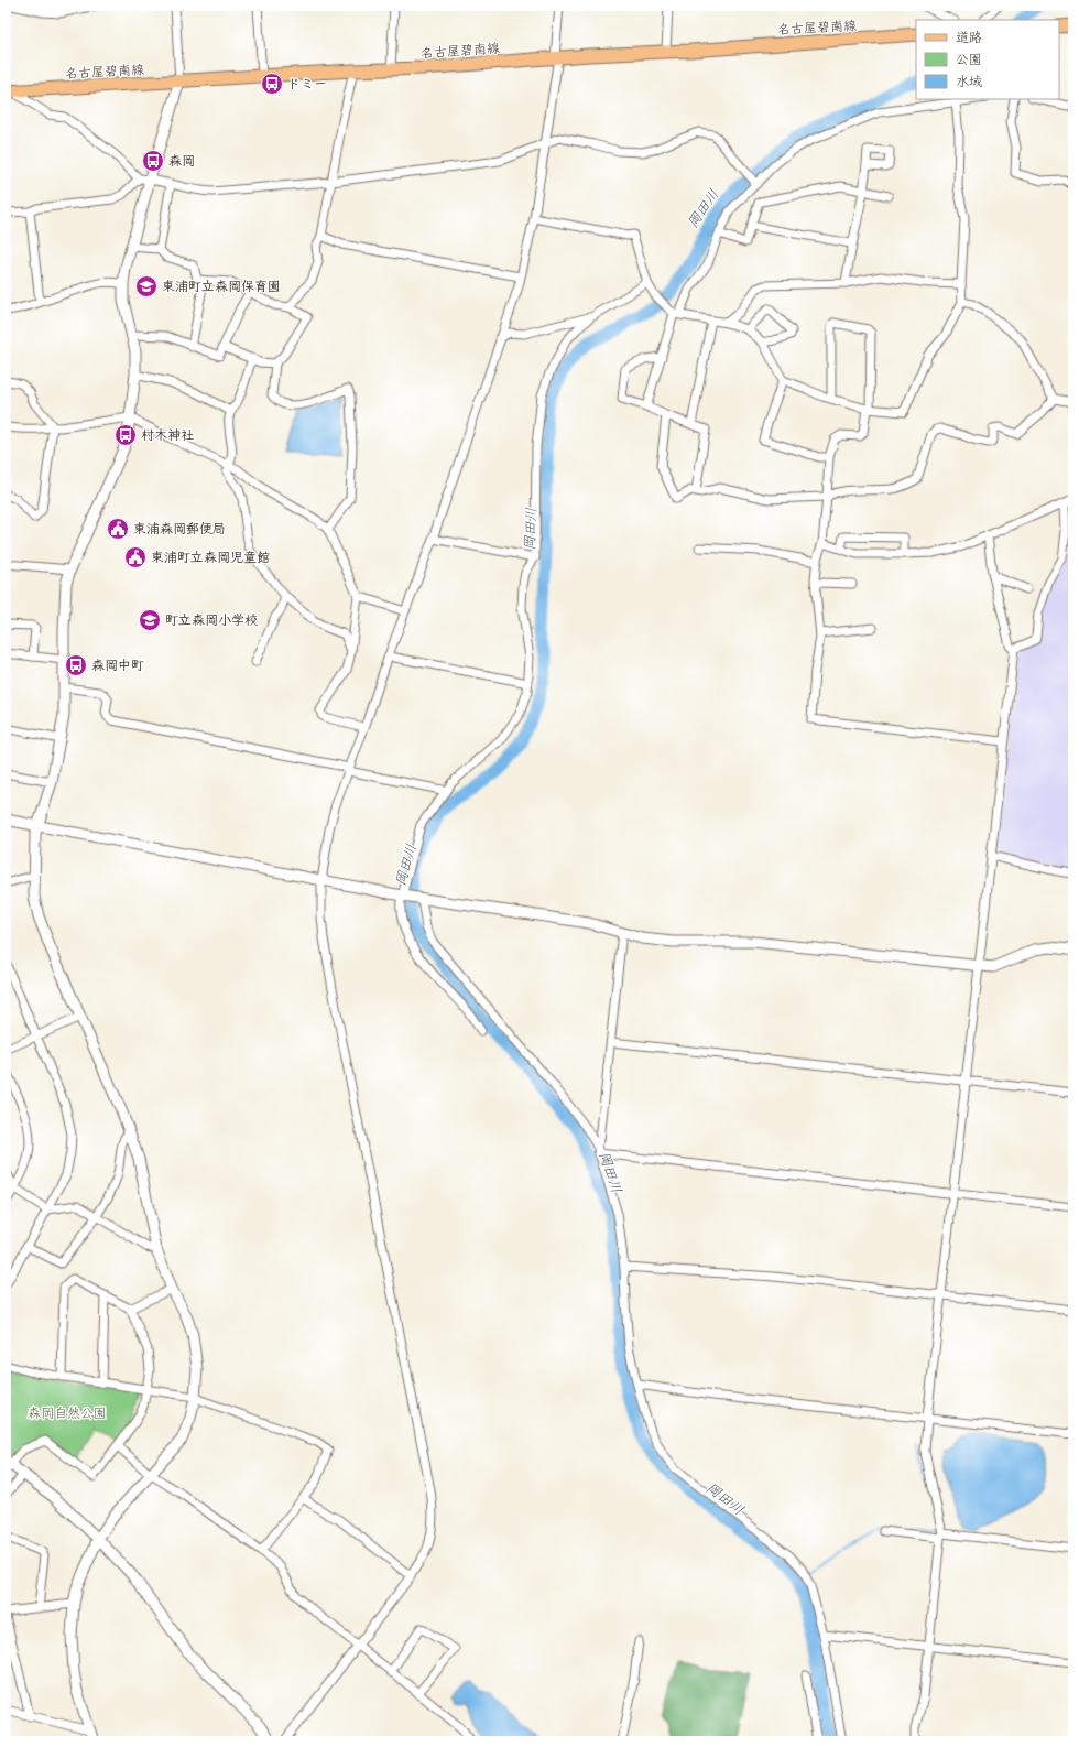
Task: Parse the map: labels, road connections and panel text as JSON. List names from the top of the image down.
{
  "streets": {
    "main road": ["名古屋碧南線"]
  },
  "water": ["岡田川"],
  "parks": ["森岡自然公園"],
  "places": {
    "bus stop": [
      "ドミー",
      "森岡",
      "村木神社",
      "森岡中町"
    ],
    "school or university": ["東浦町立森岡保育園", "町立森岡小学校"],
    "public building": ["東浦森岡郵便局", "東浦町立森岡児童館"]
  },
  "legend": ["道路", "公園", "水域"]
}
